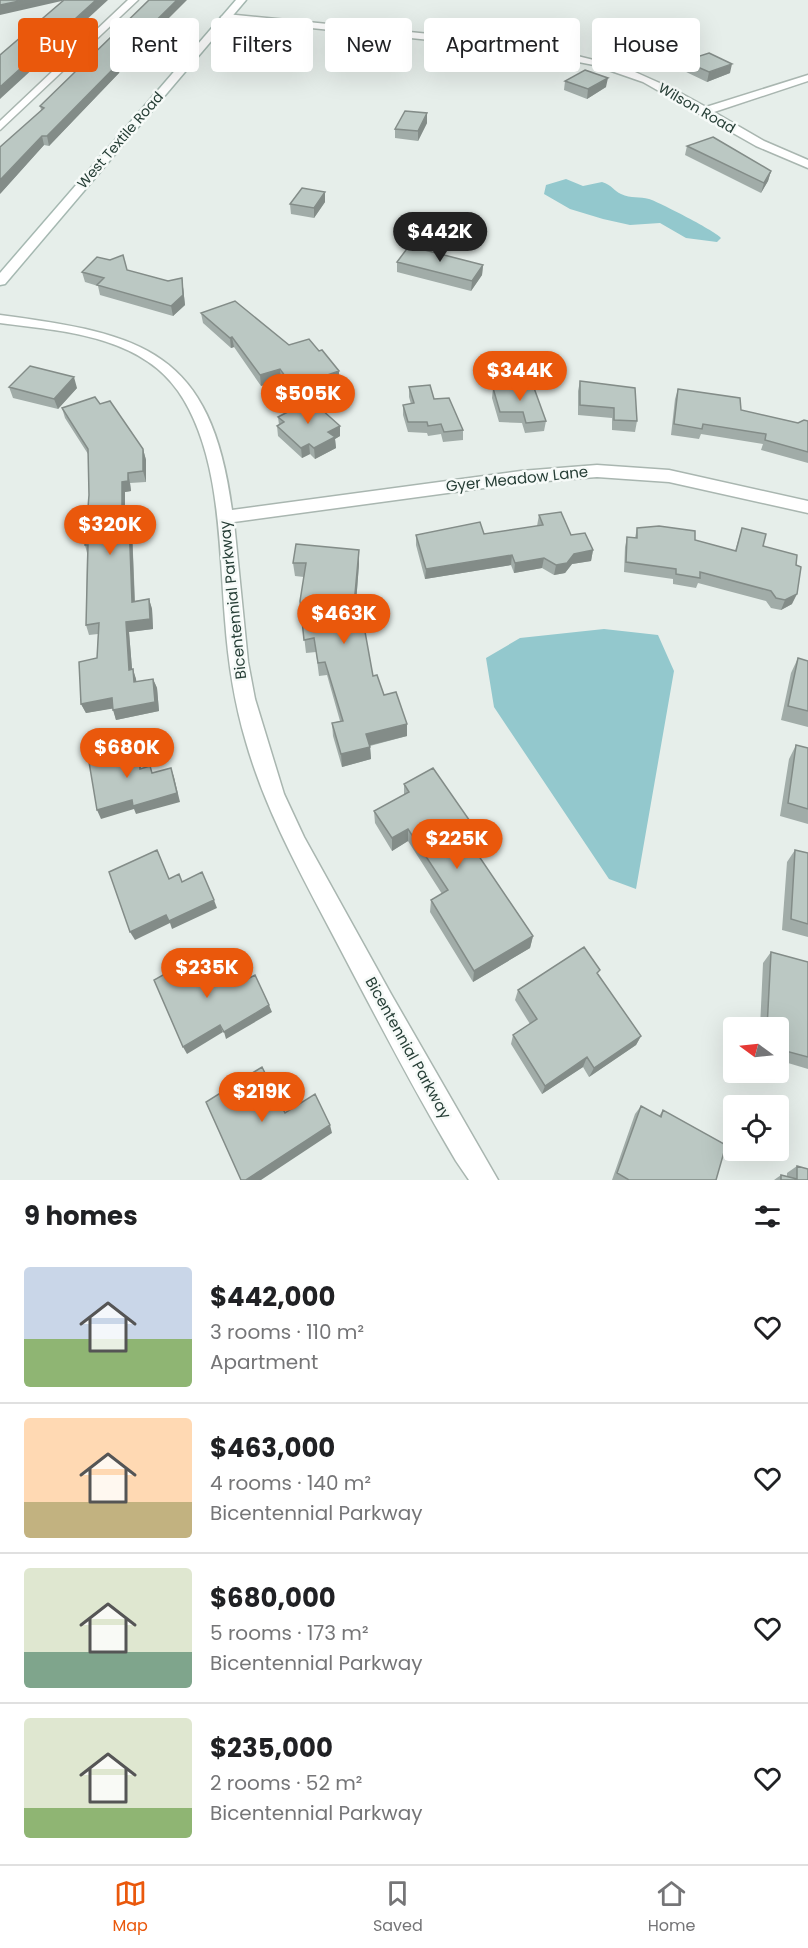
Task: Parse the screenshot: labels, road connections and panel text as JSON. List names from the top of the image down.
{
  "streets": {
    "street": [
      "Wilson Road",
      "West Textile Road",
      "Gyer Meadow Lane",
      "Bicentennial Parkway"
    ]
  },
  "crossings": [
    ["Wilson Road", "West Textile Road"],
    ["Gyer Meadow Lane", "Bicentennial Parkway"]
  ],
  "north": "left",
  "page": {
    "chip": [
      "Buy",
      "Rent",
      "Filters",
      "New",
      "Apartment",
      "House"
    ],
    "price": [
      "$442K",
      "$344K",
      "$505K",
      "$320K",
      "$463K",
      "$680K",
      "$225K",
      "$235K",
      "$219K"
    ],
    "heading": "9 homes",
    "list": [
      {
        "name": "$442,000",
        "note": "3 rooms · 110 m² · Apartment"
      },
      {
        "name": "$463,000",
        "note": "4 rooms · 140 m² · Bicentennial Parkway"
      },
      {
        "name": "$680,000",
        "note": "5 rooms · 173 m² · Bicentennial Parkway"
      },
      {
        "name": "$235,000",
        "note": "2 rooms · 52 m² · Bicentennial Parkway"
      }
    ],
    "tabs": ["Map", "Saved", "Home"]
  }
}
